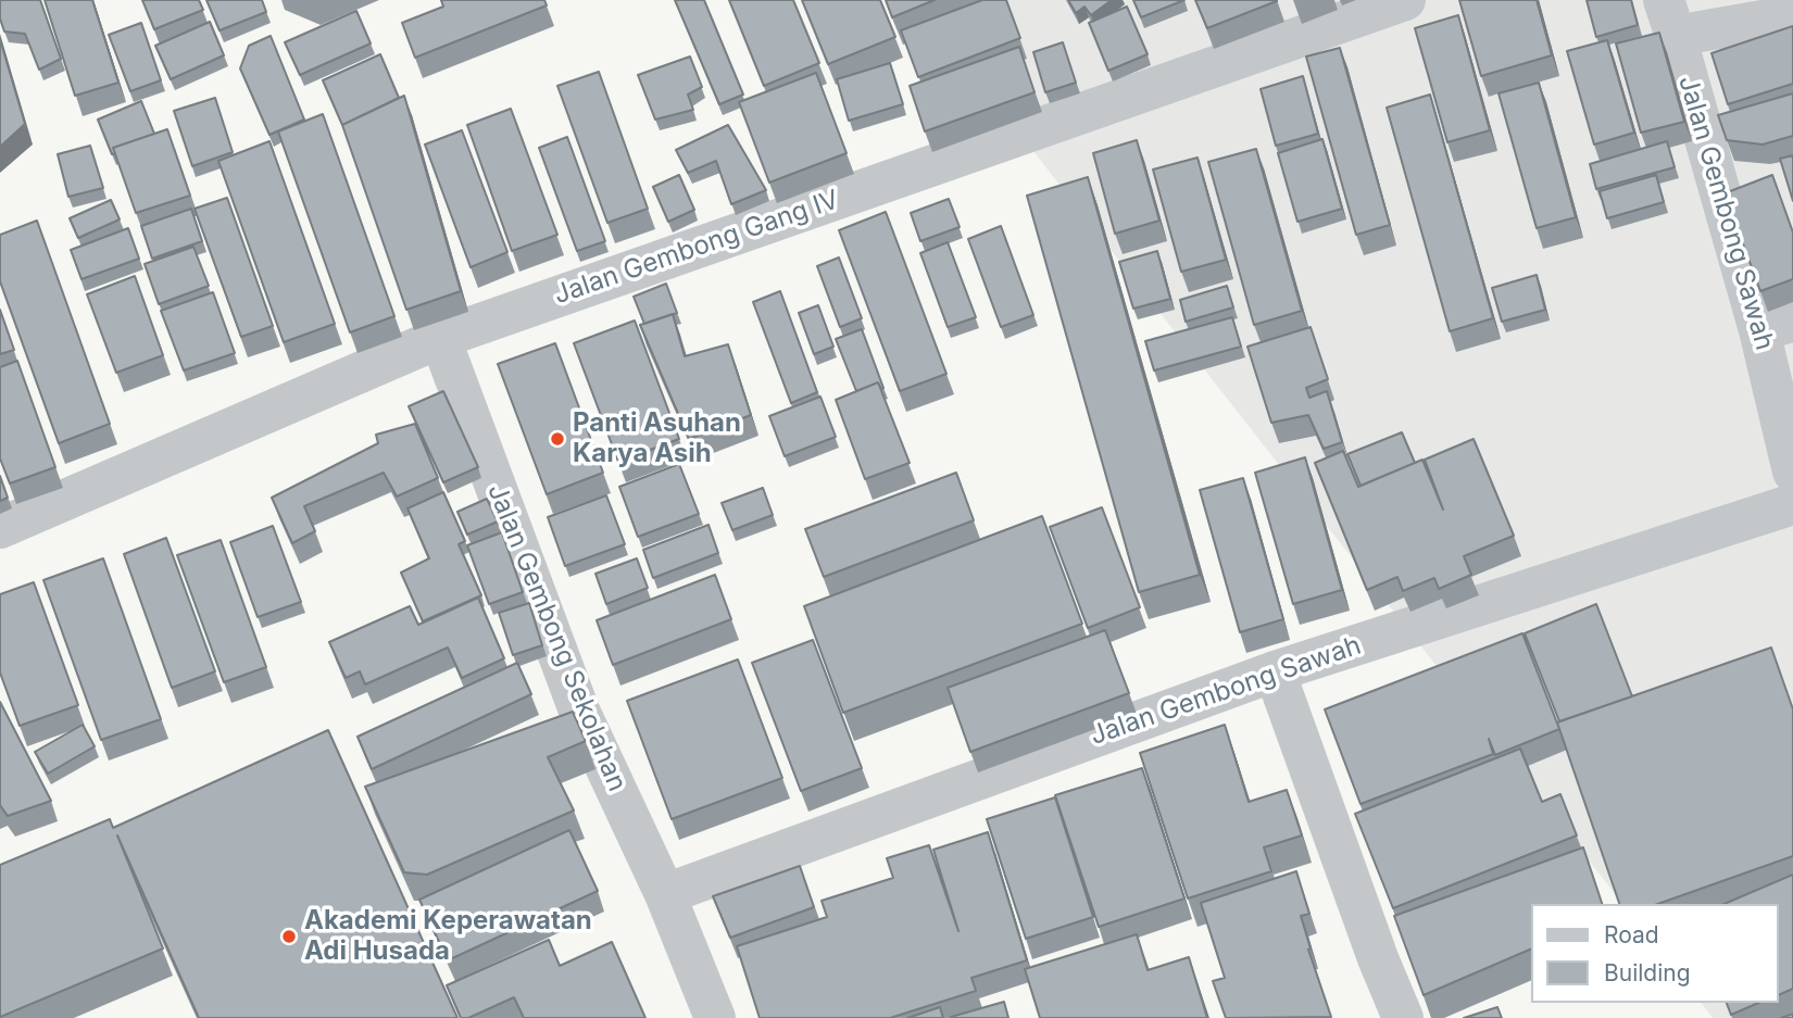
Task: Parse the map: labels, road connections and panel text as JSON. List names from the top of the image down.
{
  "streets": {
    "street": ["Jalan Gembong Sawah", "Jalan Gembong Gang IV", "Jalan Gembong Sekolahan"]
  },
  "crossings": [
    ["Jalan Gembong Sawah", "Jalan Gembong Sekolahan"],
    ["Jalan Gembong Gang IV", "Jalan Gembong Sekolahan"]
  ],
  "places": ["Panti Asuhan Karya Asih", "Akademi Keperawatan Adi Husada"],
  "legend": ["Road", "Building"]
}
